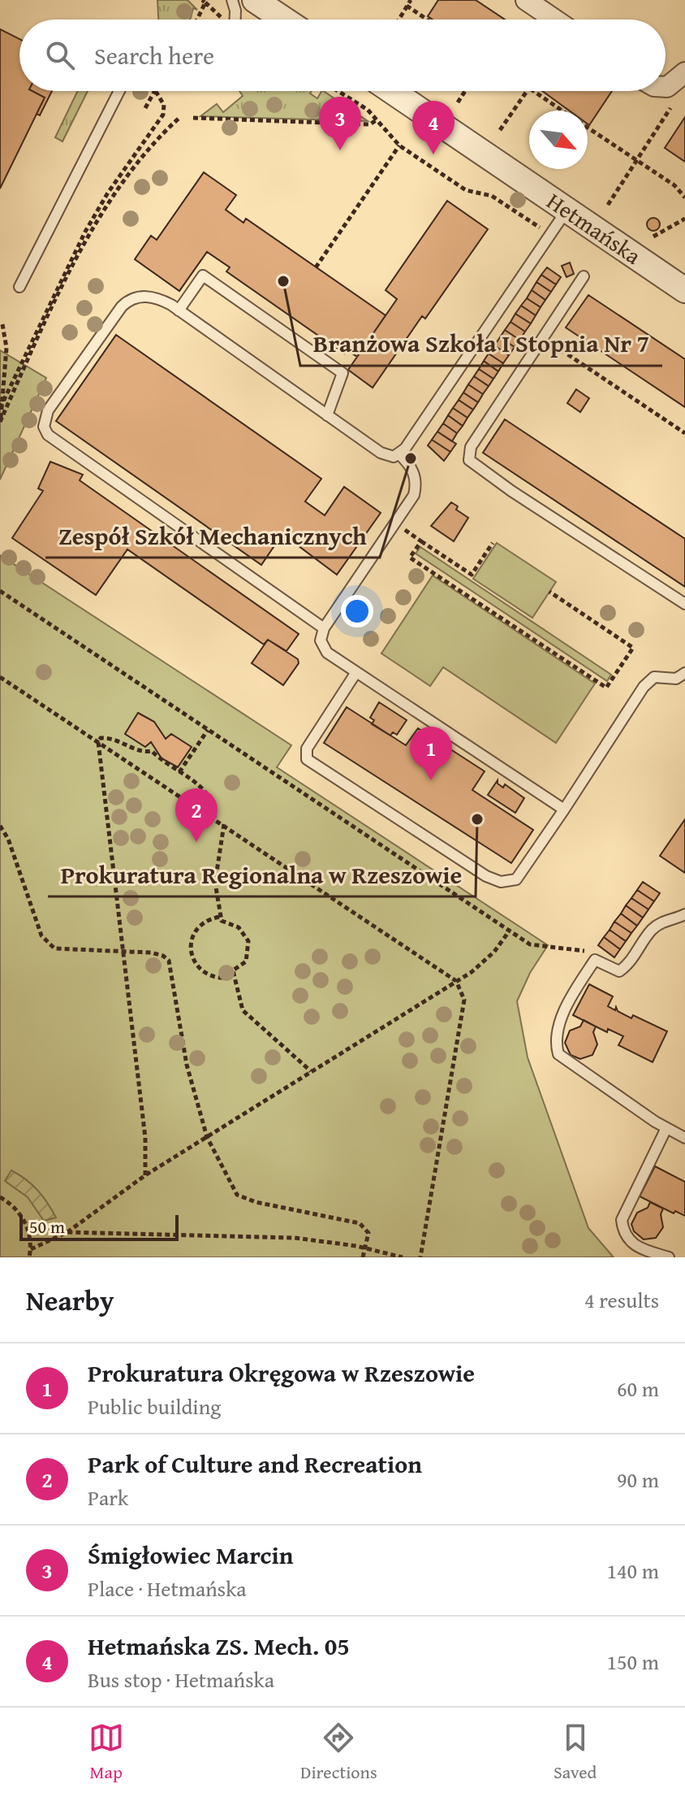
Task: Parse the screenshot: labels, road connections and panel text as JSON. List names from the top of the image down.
{
  "streets": {
    "street": ["Hetmańska"]
  },
  "places": ["Branżowa Szkoła I Stopnia Nr 7", "Zespół Szkół Mechanicznych", "Prokuratura Regionalna w Rzeszowie"],
  "scale_bar": "50 m",
  "north": "bottom right",
  "page": {
    "search": "Search here",
    "pins": [
      "3",
      "4",
      "1",
      "2"
    ],
    "scale": "50 m",
    "heading": ["Nearby", "4 results"],
    "list": [
      {
        "mark": "1",
        "name": "Prokuratura Okręgowa w Rzeszowie",
        "note": "Public building",
        "value": "60 m"
      },
      {
        "mark": "2",
        "name": "Park of Culture and Recreation",
        "note": "Park",
        "value": "90 m"
      },
      {
        "mark": "3",
        "name": "Śmigłowiec Marcin",
        "note": "Place · Hetmańska",
        "value": "140 m"
      },
      {
        "mark": "4",
        "name": "Hetmańska ZS. Mech. 05",
        "note": "Bus stop · Hetmańska",
        "value": "150 m"
      }
    ],
    "nav": ["Map", "Directions", "Saved"]
  }
}
